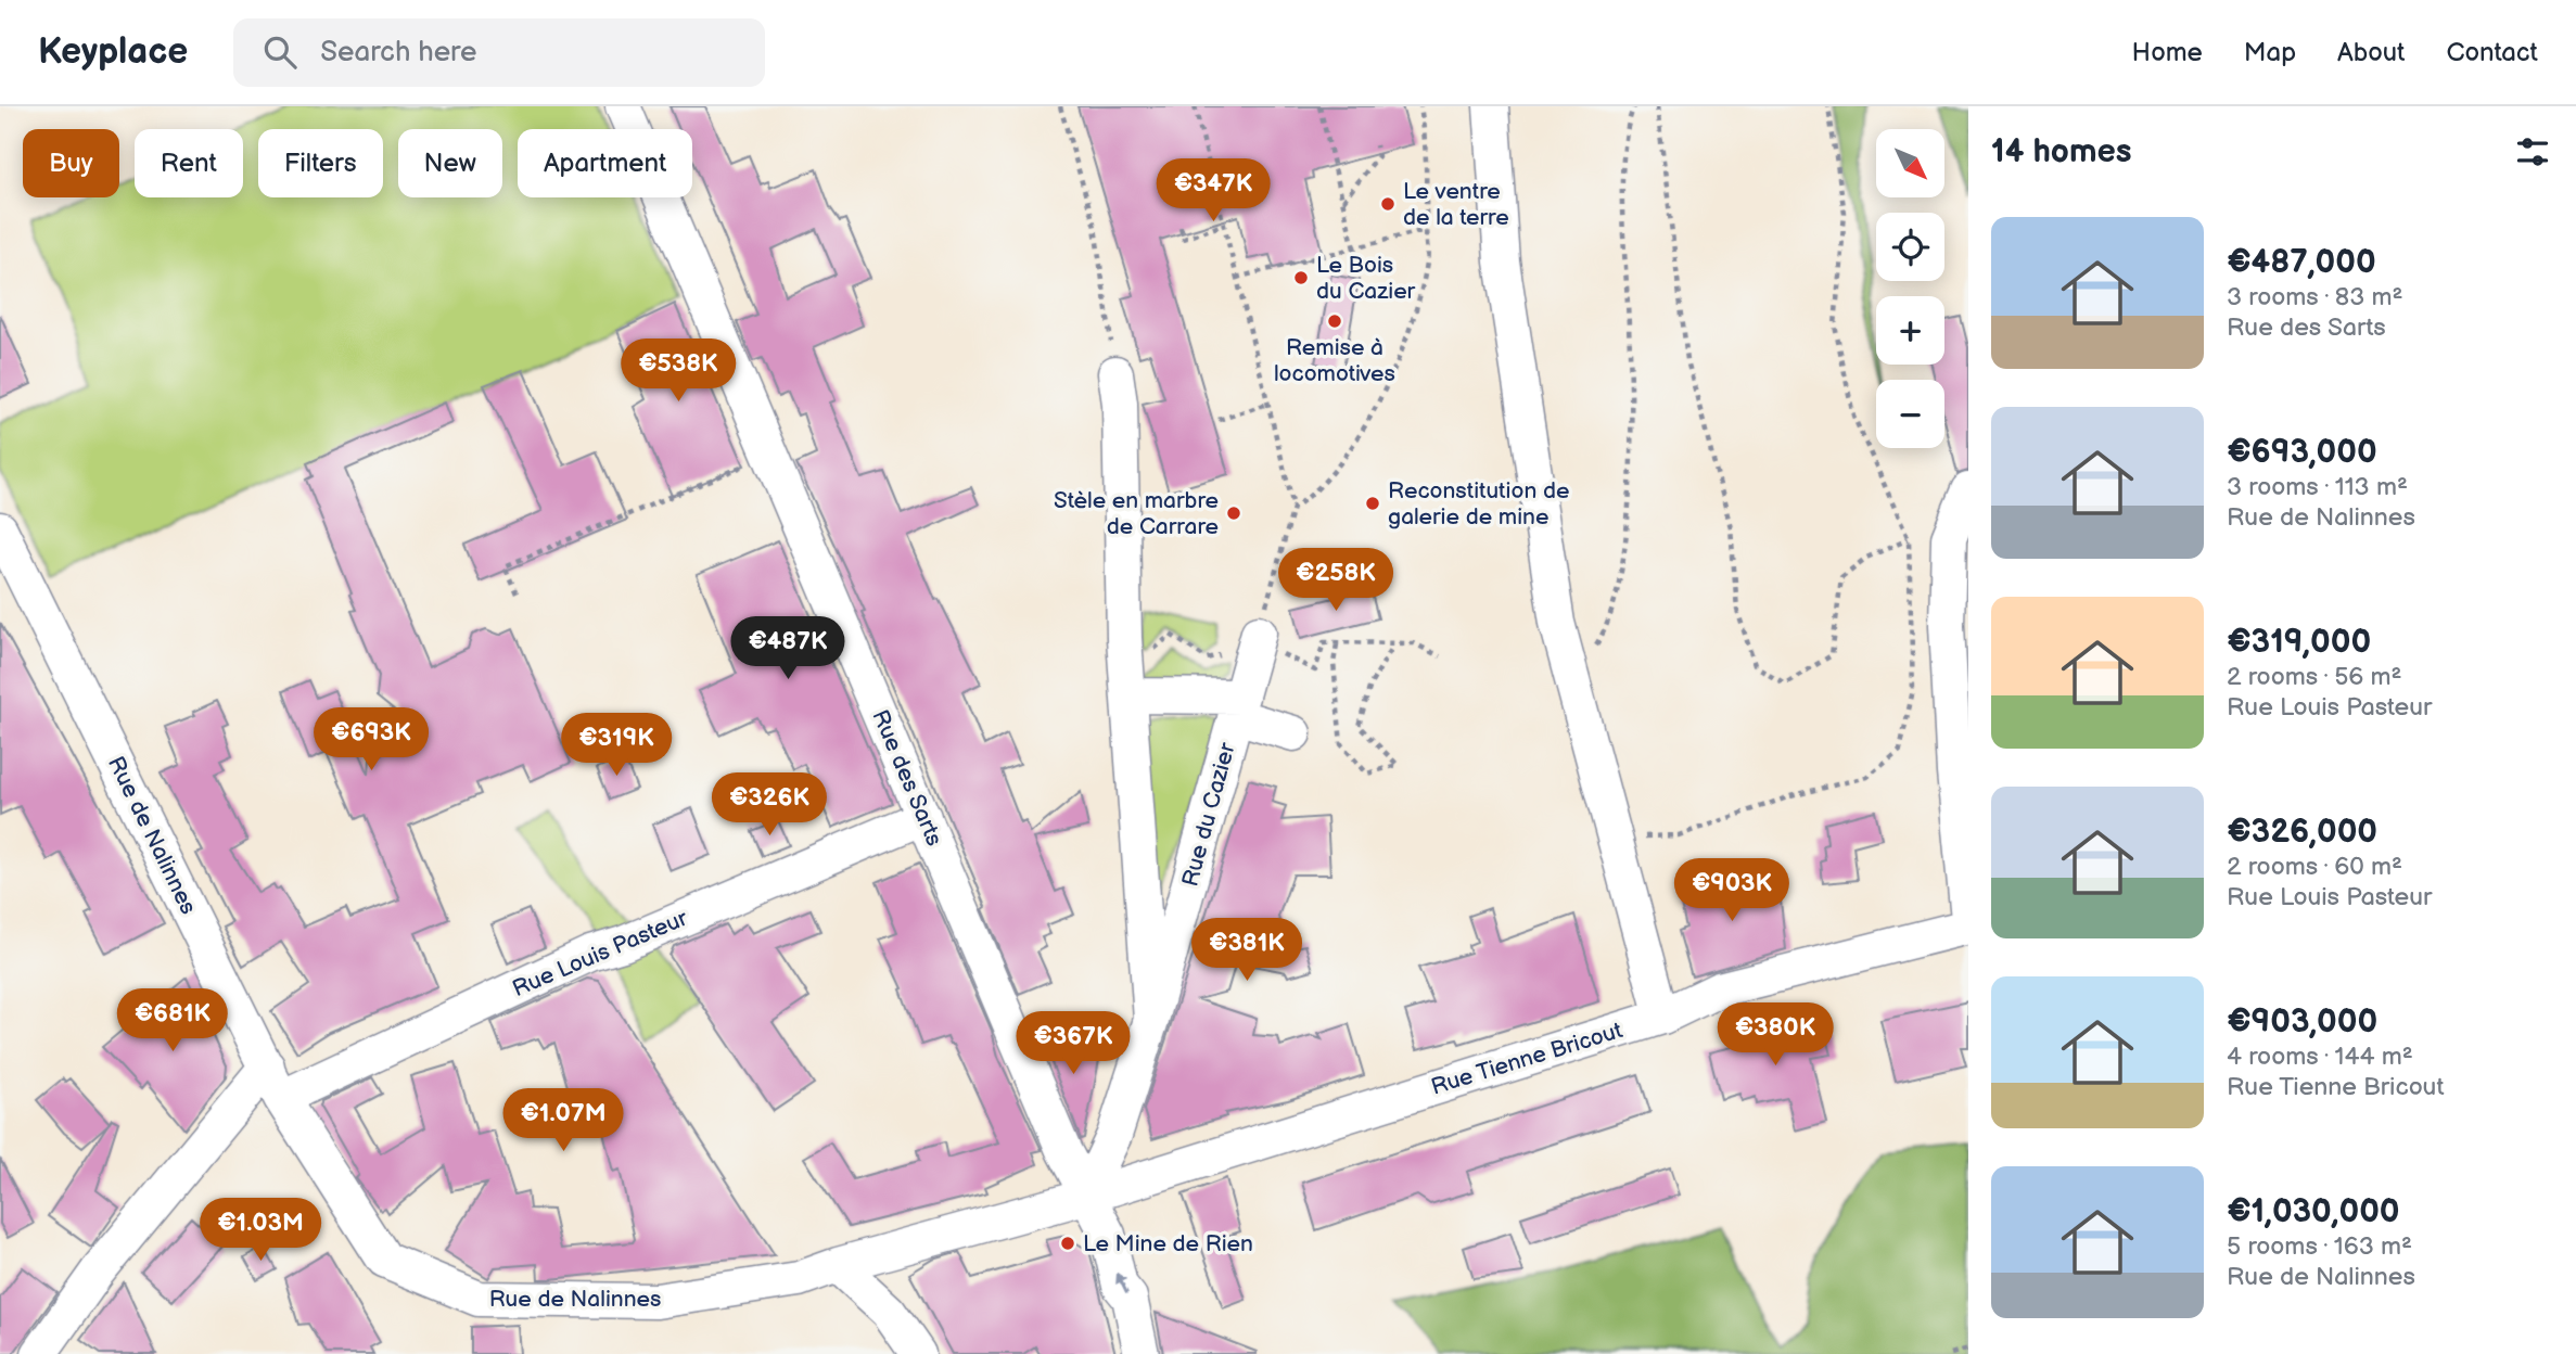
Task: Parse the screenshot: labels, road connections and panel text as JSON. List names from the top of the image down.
{
  "streets": {
    "street": [
      "Rue des Sarts",
      "Rue du Cazier",
      "Rue de Nalinnes",
      "Rue Louis Pasteur",
      "Rue Tienne Bricout"
    ]
  },
  "crossings": [
    ["Rue des Sarts", "Rue du Cazier"],
    ["Rue des Sarts", "Rue de Nalinnes"],
    ["Rue des Sarts", "Rue Louis Pasteur"],
    ["Rue des Sarts", "Rue Tienne Bricout"],
    ["Rue du Cazier", "Rue de Nalinnes"],
    ["Rue du Cazier", "Rue Tienne Bricout"],
    ["Rue de Nalinnes", "Rue Louis Pasteur"],
    ["Rue de Nalinnes", "Rue Tienne Bricout"]
  ],
  "places": [
    "Le ventre de la terre",
    "Le Bois du Cazier",
    "Remise à locomotives",
    "Reconstitution de galerie de mine",
    "Stèle en marbre de Carrare",
    "Le Mine de Rien"
  ],
  "north": "bottom right",
  "page": {
    "header": "Keyplace",
    "search": "Search here",
    "nav": [
      "Home",
      "Map",
      "About",
      "Contact"
    ],
    "heading": "14 homes",
    "map_buttons": ["+", "−"],
    "chip": [
      "Buy",
      "Rent",
      "Filters",
      "New",
      "Apartment"
    ],
    "price": [
      "€347K",
      "€538K",
      "€258K",
      "€487K",
      "€693K",
      "€319K",
      "€326K",
      "€903K",
      "€381K",
      "€681K",
      "€380K",
      "€367K",
      "€1.07M",
      "€1.03M"
    ],
    "list": [
      {
        "name": "€487,000",
        "note": "3 rooms · 83 m² · Rue des Sarts"
      },
      {
        "name": "€693,000",
        "note": "3 rooms · 113 m² · Rue de Nalinnes"
      },
      {
        "name": "€319,000",
        "note": "2 rooms · 56 m² · Rue Louis Pasteur"
      },
      {
        "name": "€326,000",
        "note": "2 rooms · 60 m² · Rue Louis Pasteur"
      },
      {
        "name": "€903,000",
        "note": "4 rooms · 144 m² · Rue Tienne Bricout"
      },
      {
        "name": "€1,030,000",
        "note": "5 rooms · 163 m² · Rue de Nalinnes"
      }
    ]
  }
}
